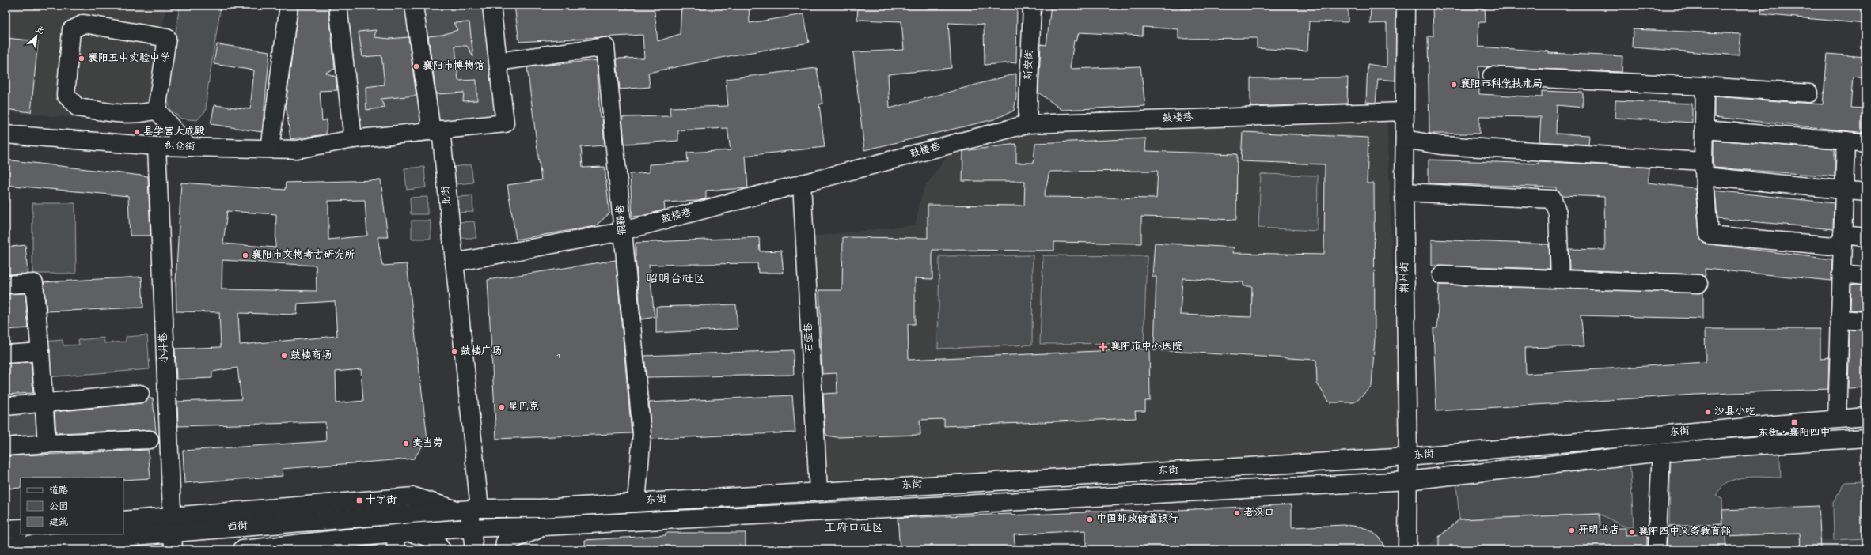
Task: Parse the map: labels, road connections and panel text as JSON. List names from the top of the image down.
{
  "streets": {
    "street": [
      "新安街",
      "鼓楼巷",
      "积仓街",
      "北街",
      "铜鞮巷",
      "荆州街",
      "石壶巷",
      "小井巷",
      "东街",
      "西街"
    ]
  },
  "crossings": [
    ["新安街", "鼓楼巷"],
    ["鼓楼巷", "北街"],
    ["鼓楼巷", "铜鞮巷"],
    ["鼓楼巷", "荆州街"],
    ["鼓楼巷", "石壶巷"],
    ["积仓街", "北街"],
    ["积仓街", "铜鞮巷"],
    ["积仓街", "小井巷"],
    ["北街", "东街"],
    ["北街", "西街"],
    ["铜鞮巷", "东街"],
    ["荆州街", "东街"],
    ["石壶巷", "东街"],
    ["小井巷", "西街"],
    ["东街", "西街"]
  ],
  "districts": ["昭明台社区", "王府口社区"],
  "places": {
    "other": [
      "襄阳五中实验中学",
      "襄阳市博物馆",
      "襄阳市科学技术局",
      "县学宫大成殿",
      "襄阳市文物考古研究所",
      "鼓楼广场",
      "鼓楼商场",
      "星巴克",
      "沙县小吃",
      "麦当劳",
      "老汉口",
      "中国邮政储蓄银行",
      "开明书店",
      "襄阳四中义务教育部"
    ],
    "health": ["襄阳市中心医院"],
    "transit": ["东街，襄阳四中", "十字街"]
  },
  "house_numbers": ["1"],
  "legend": ["道路", "公园", "建筑"],
  "north": "top right"
}
